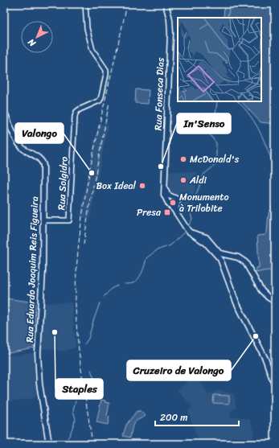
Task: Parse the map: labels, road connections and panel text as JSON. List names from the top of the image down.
{
  "streets": {
    "main road": ["Rua Fonseca Dias", "Rua Eduardo Joaquim Reis Figueira"],
    "street": ["Rua Solgidro"]
  },
  "crossings": [
    ["Rua Solgidro", "Rua Eduardo Joaquim Reis Figueira"]
  ],
  "places": {
    "other": [
      "McDonald's",
      "In'Senso",
      "Valongo",
      "Aldi",
      "Box Ideal",
      "Monumento à Trilobite",
      "Staples",
      "Cruzeiro de Valongo"
    ],
    "transit": ["Presa"]
  },
  "scale_bar": "200 m",
  "north": "bottom left"
}
